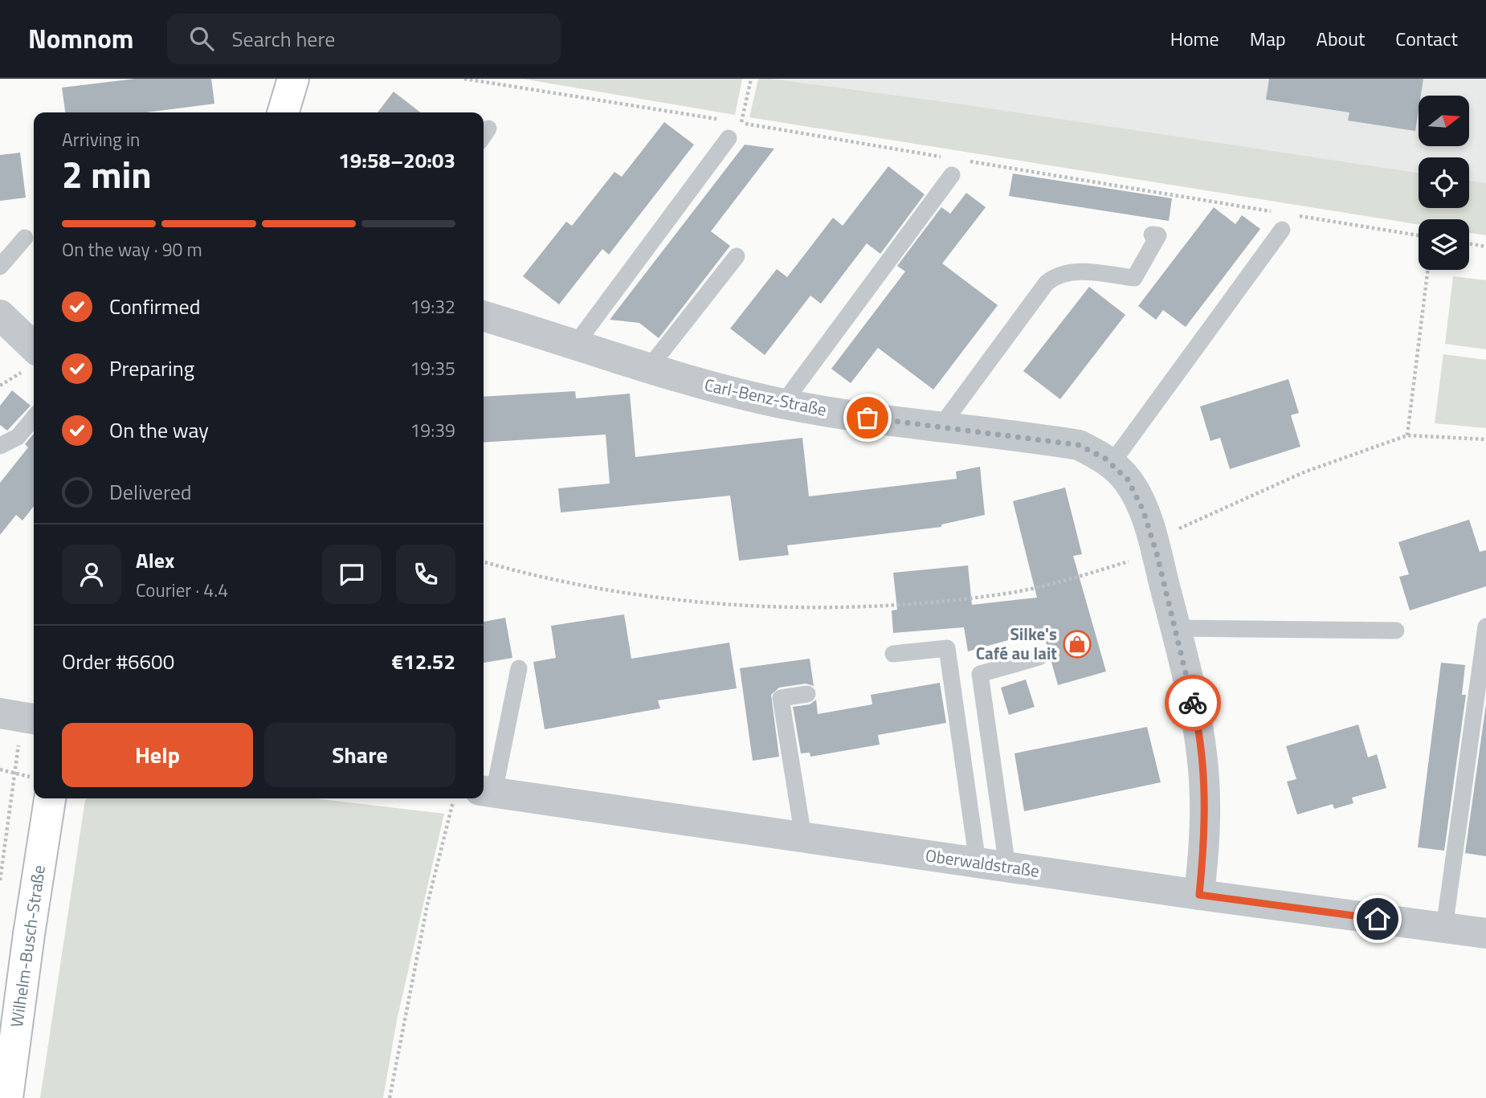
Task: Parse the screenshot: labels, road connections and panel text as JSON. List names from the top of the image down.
{
  "streets": {
    "main road": ["Wilhelm-Busch-Straße"],
    "street": ["Carl-Benz-Straße", "Oberwaldstraße"]
  },
  "crossings": [
    ["Carl-Benz-Straße", "Oberwaldstraße"]
  ],
  "places": {
    "shop": ["Silke's Café au lait"]
  },
  "north": "right",
  "page": {
    "header": "Nomnom",
    "search": "Search here",
    "nav": [
      "Home",
      "Map",
      "About",
      "Contact"
    ],
    "heading": ["2 min", "Arriving in", "19:58–20:03"],
    "panel": [
      "Alex",
      "Courier · 4.4",
      "Order #6600",
      "€12.52"
    ],
    "bar": "On the way · 90 m",
    "list": [
      ["Confirmed", "19:32"],
      ["Preparing", "19:35"],
      ["On the way", "19:39"],
      "Delivered"
    ],
    "buttons": ["Help", "Share"]
  }
}
